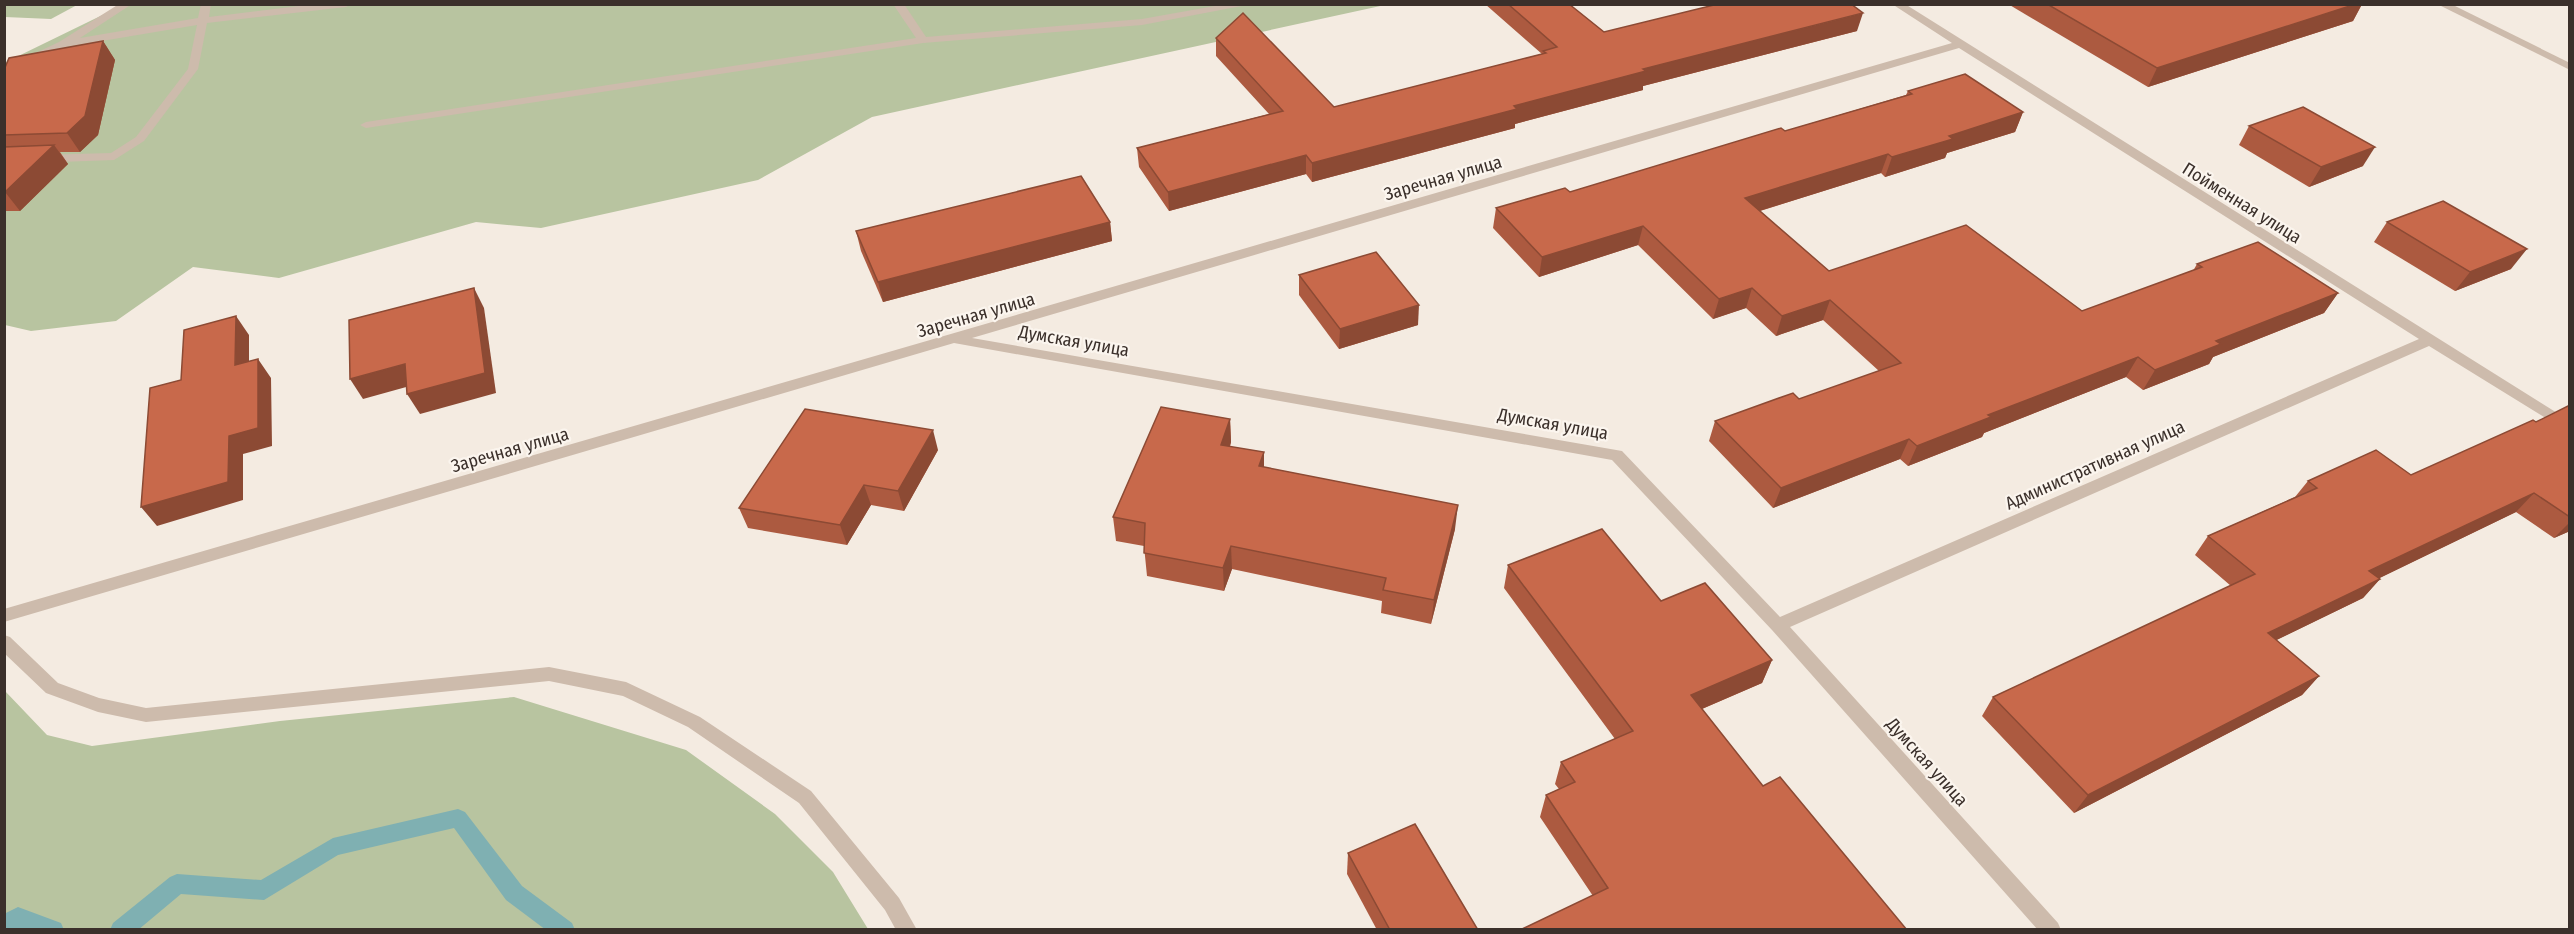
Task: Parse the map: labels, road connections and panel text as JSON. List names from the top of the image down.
{
  "streets": {
    "street": [
      "Заречная улица",
      "Пойменная улица",
      "Думская улица",
      "Административная улица"
    ]
  },
  "crossings": [
    ["Заречная улица", "Пойменная улица"],
    ["Заречная улица", "Думская улица"],
    ["Пойменная улица", "Административная улица"],
    ["Думская улица", "Административная улица"]
  ]
}
